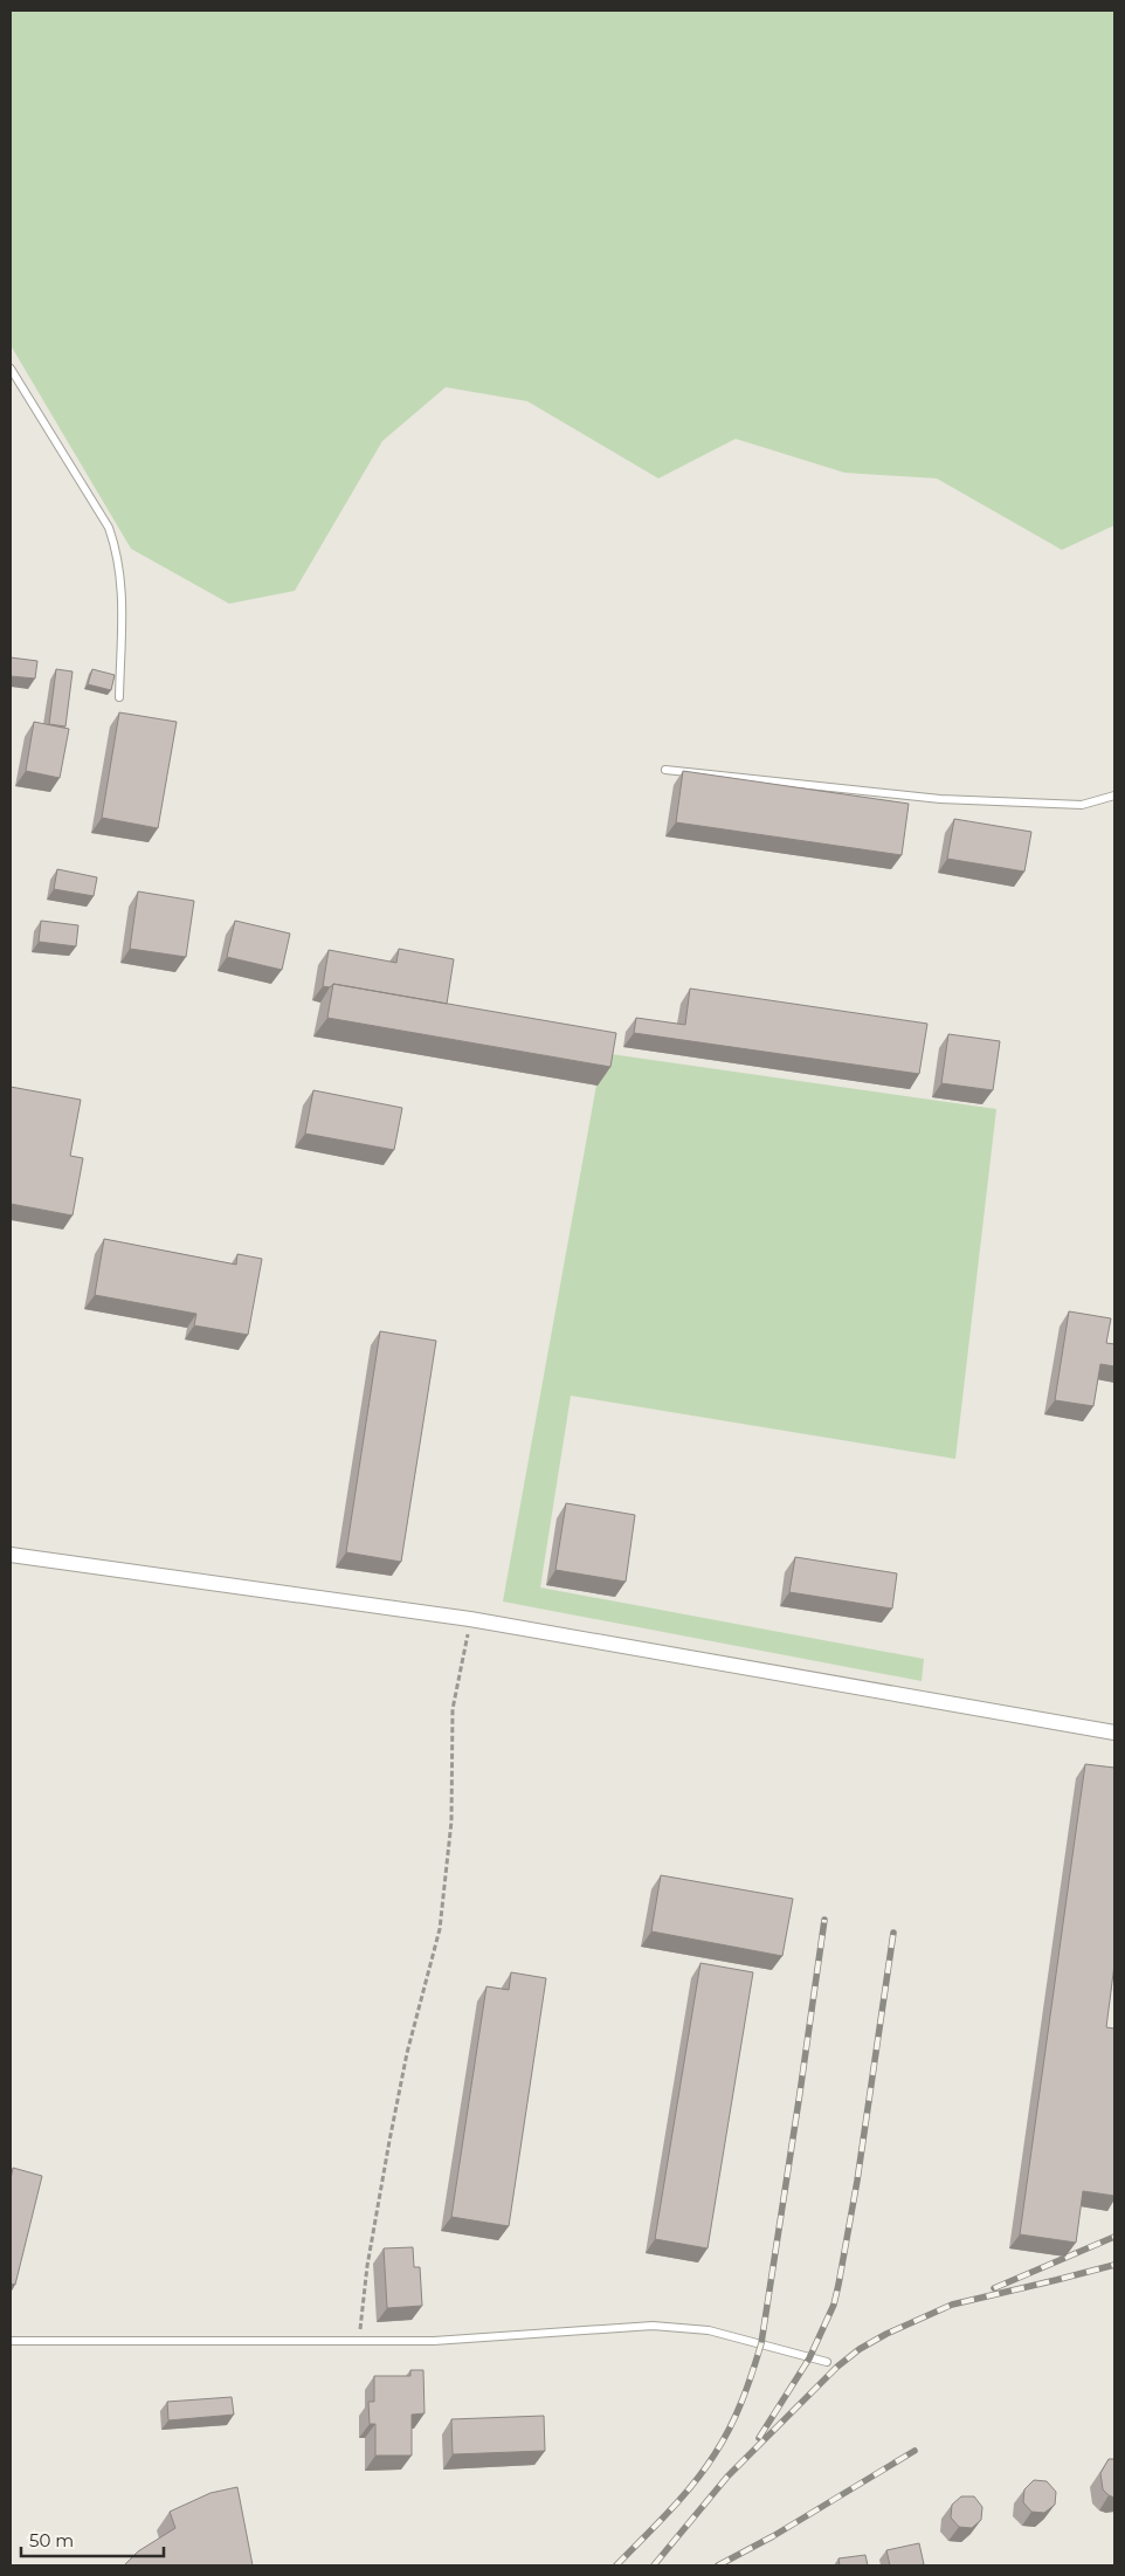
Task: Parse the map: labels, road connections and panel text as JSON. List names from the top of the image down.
{
  "scale_bar": "50 m"
}
